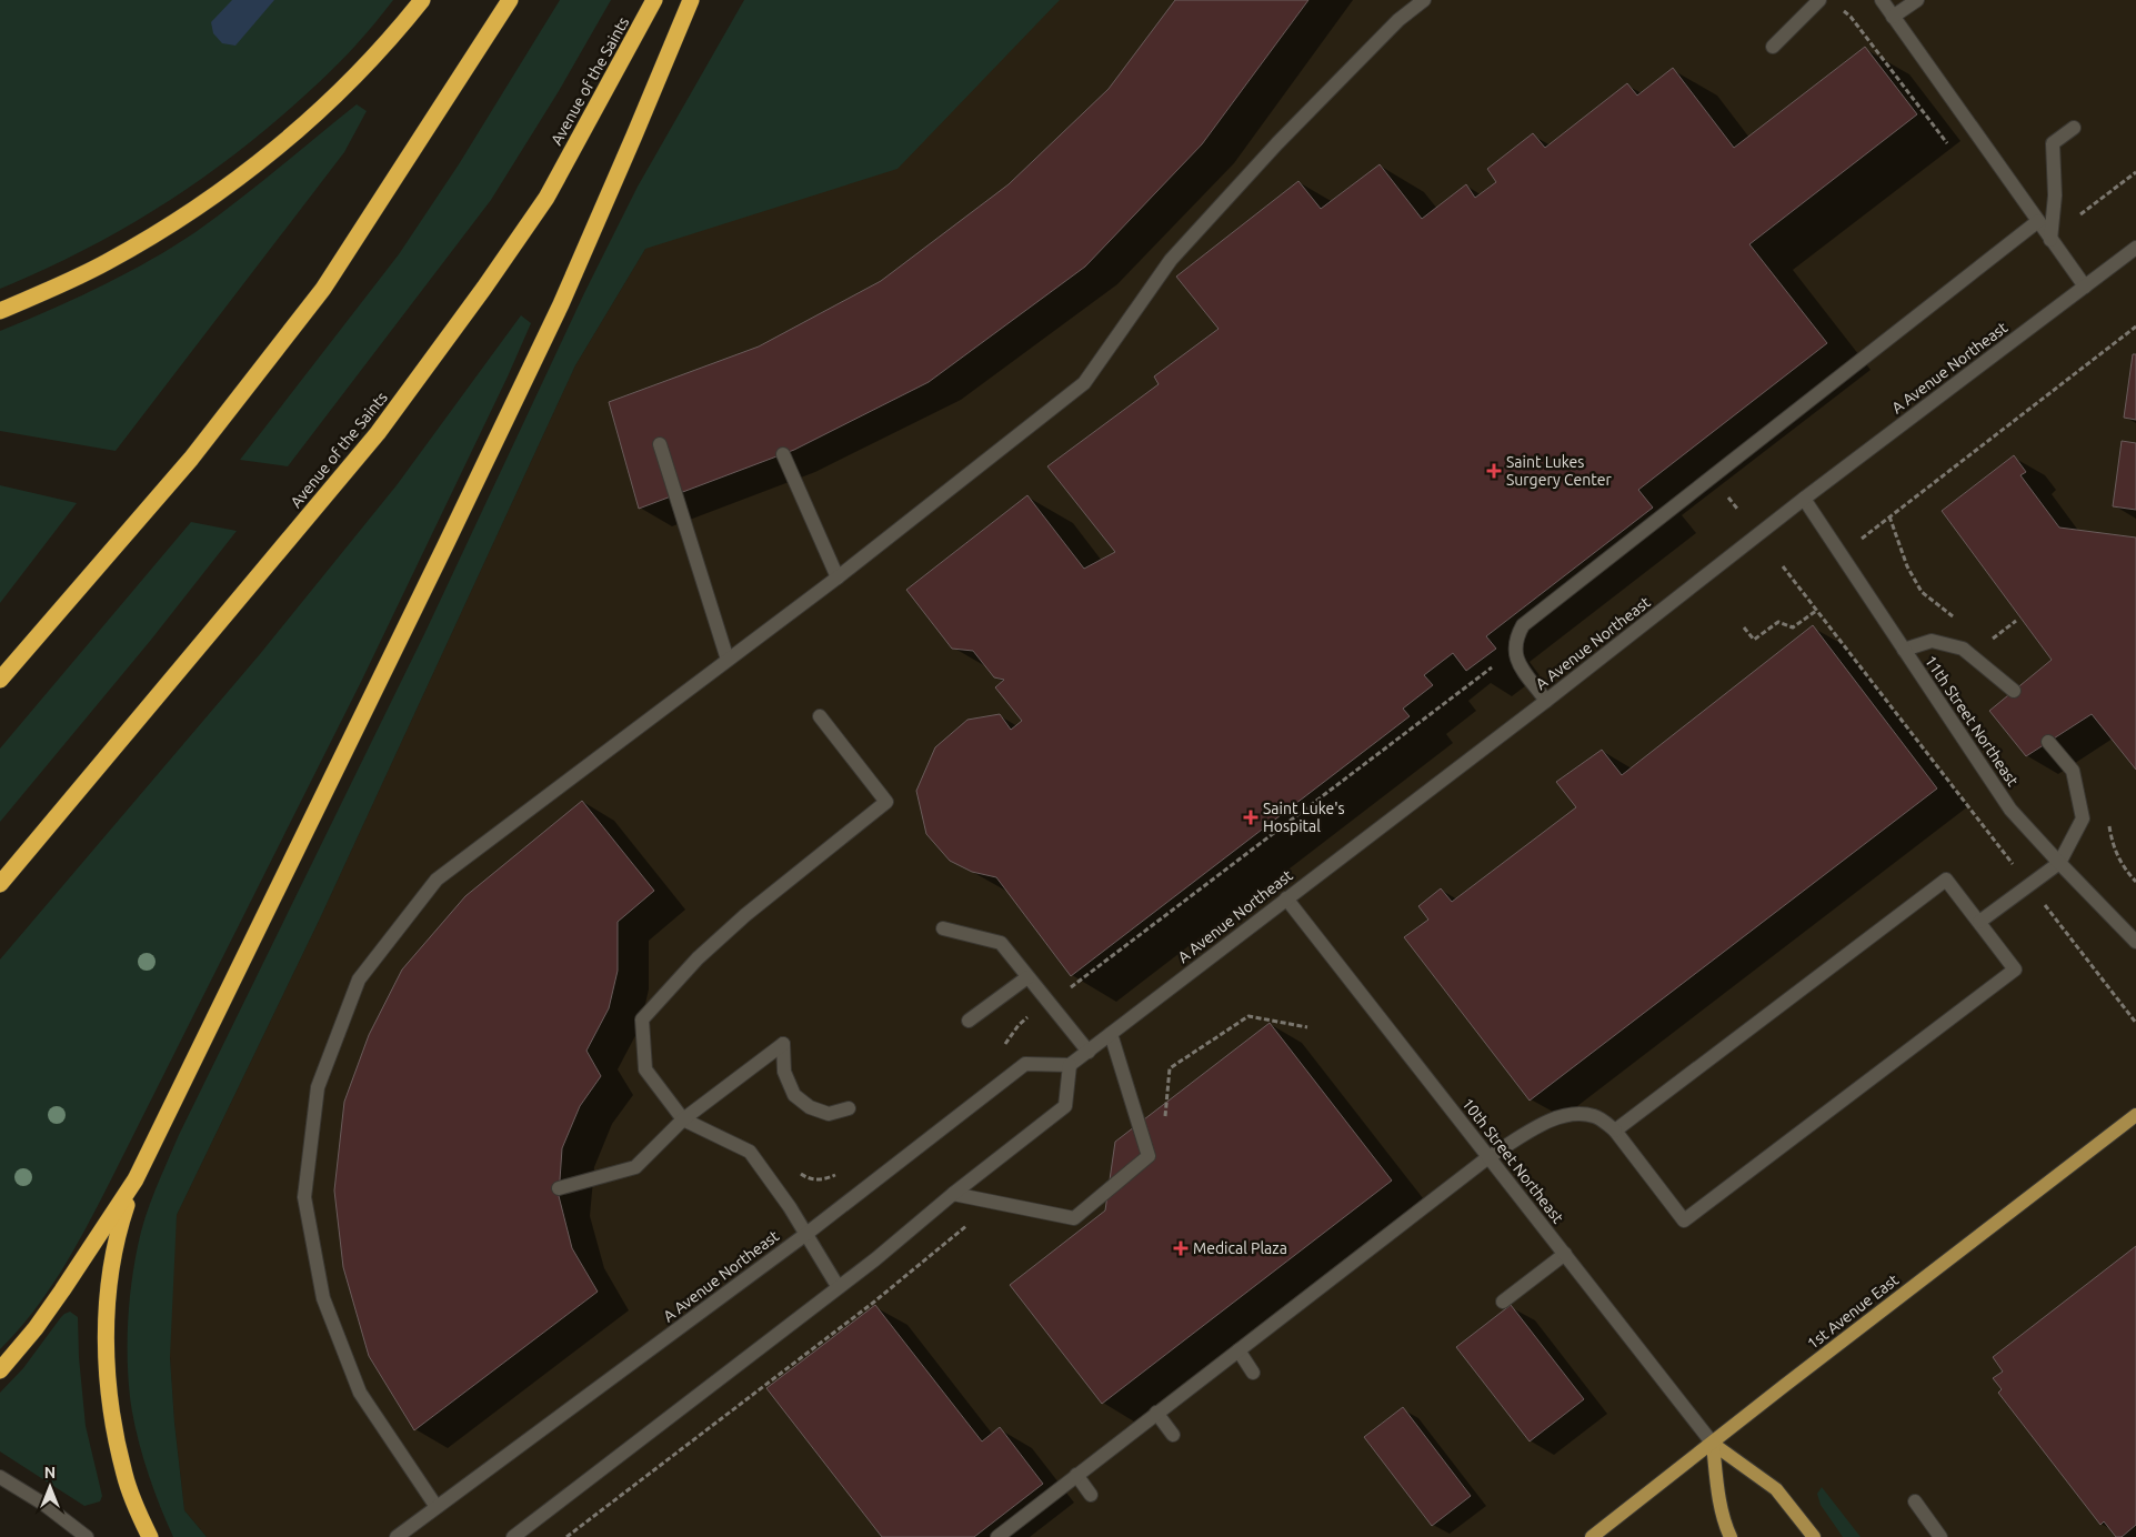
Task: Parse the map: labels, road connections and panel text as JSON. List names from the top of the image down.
{
  "streets": {
    "highway": ["Avenue of the Saints"],
    "main road": ["1st Avenue East"],
    "street": ["A Avenue Northeast", "11th Street Northeast", "10th Street Northeast"]
  },
  "crossings": [
    ["A Avenue Northeast", "11th Street Northeast"],
    ["A Avenue Northeast", "10th Street Northeast"],
    ["10th Street Northeast", "1st Avenue East"]
  ],
  "places": {
    "health": ["Saint Lukes Surgery Center", "Saint Luke's Hospital", "Medical Plaza"]
  },
  "north": "top"
}
